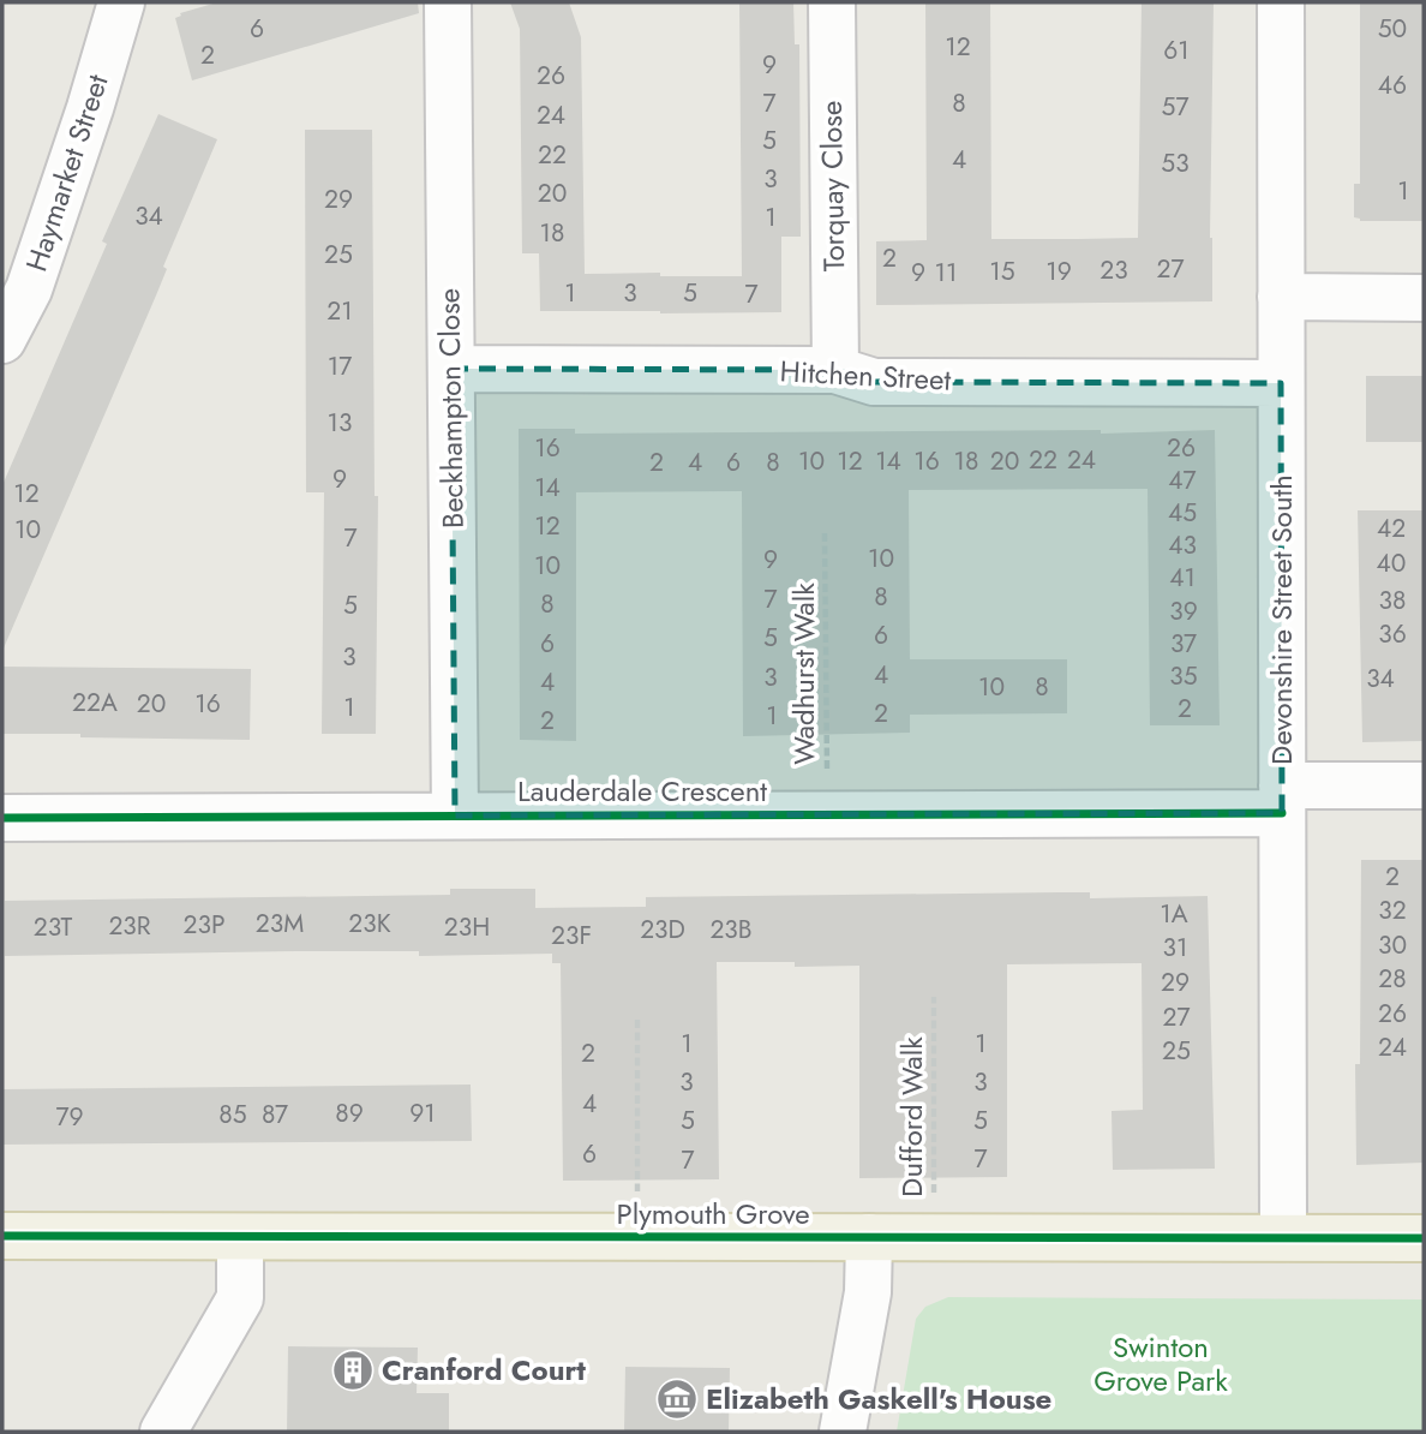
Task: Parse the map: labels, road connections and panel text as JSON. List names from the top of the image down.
{
  "streets": {
    "main road": ["Plymouth Grove"],
    "street": [
      "Haymarket Street",
      "Torquay Close",
      "Hitchen Street",
      "Beckhampton Close",
      "Devonshire Street South",
      "Lauderdale Crescent"
    ],
    "path": ["Wadhurst Walk", "Dufford Walk"]
  },
  "crossings": [
    ["Torquay Close", "Hitchen Street"],
    ["Hitchen Street", "Beckhampton Close"],
    ["Hitchen Street", "Devonshire Street South"],
    ["Beckhampton Close", "Lauderdale Crescent"],
    ["Devonshire Street South", "Lauderdale Crescent"],
    ["Devonshire Street South", "Plymouth Grove"],
    ["Wadhurst Walk", "Lauderdale Crescent"],
    ["Dufford Walk", "Plymouth Grove"]
  ],
  "parks": ["Swinton Grove Park"],
  "places": {
    "building": ["Cranford Court"],
    "museum": ["Elizabeth Gaskell's House"]
  },
  "house_numbers": [
    "6",
    "50",
    "12",
    "61",
    "2",
    "9",
    "26",
    "46",
    "7",
    "8",
    "57",
    "24",
    "5",
    "22",
    "4",
    "53",
    "3",
    "1",
    "20",
    "29",
    "34",
    "1",
    "18",
    "25",
    "2",
    "27",
    "23",
    "15",
    "19",
    "9",
    "11",
    "1",
    "3",
    "5",
    "7",
    "21",
    "17",
    "13",
    "16",
    "26",
    "22",
    "24",
    "10",
    "12",
    "14",
    "16",
    "18",
    "20",
    "2",
    "4",
    "6",
    "8",
    "9",
    "47",
    "14",
    "12",
    "45",
    "12",
    "42",
    "10",
    "7",
    "43",
    "10",
    "9",
    "40",
    "10",
    "41",
    "8",
    "7",
    "38",
    "8",
    "5",
    "39",
    "36",
    "6",
    "5",
    "6",
    "37",
    "3",
    "4",
    "35",
    "3",
    "34",
    "4",
    "10",
    "8",
    "22A",
    "20",
    "16",
    "1",
    "2",
    "2",
    "1",
    "2",
    "2",
    "32",
    "1A",
    "23M",
    "23K",
    "23P",
    "23R",
    "23T",
    "23H",
    "23D",
    "23B",
    "23F",
    "30",
    "31",
    "28",
    "29",
    "26",
    "27",
    "1",
    "1",
    "24",
    "25",
    "2",
    "3",
    "3",
    "4",
    "89",
    "91",
    "85",
    "87",
    "79",
    "5",
    "5",
    "6",
    "7",
    "7"
  ]
}
